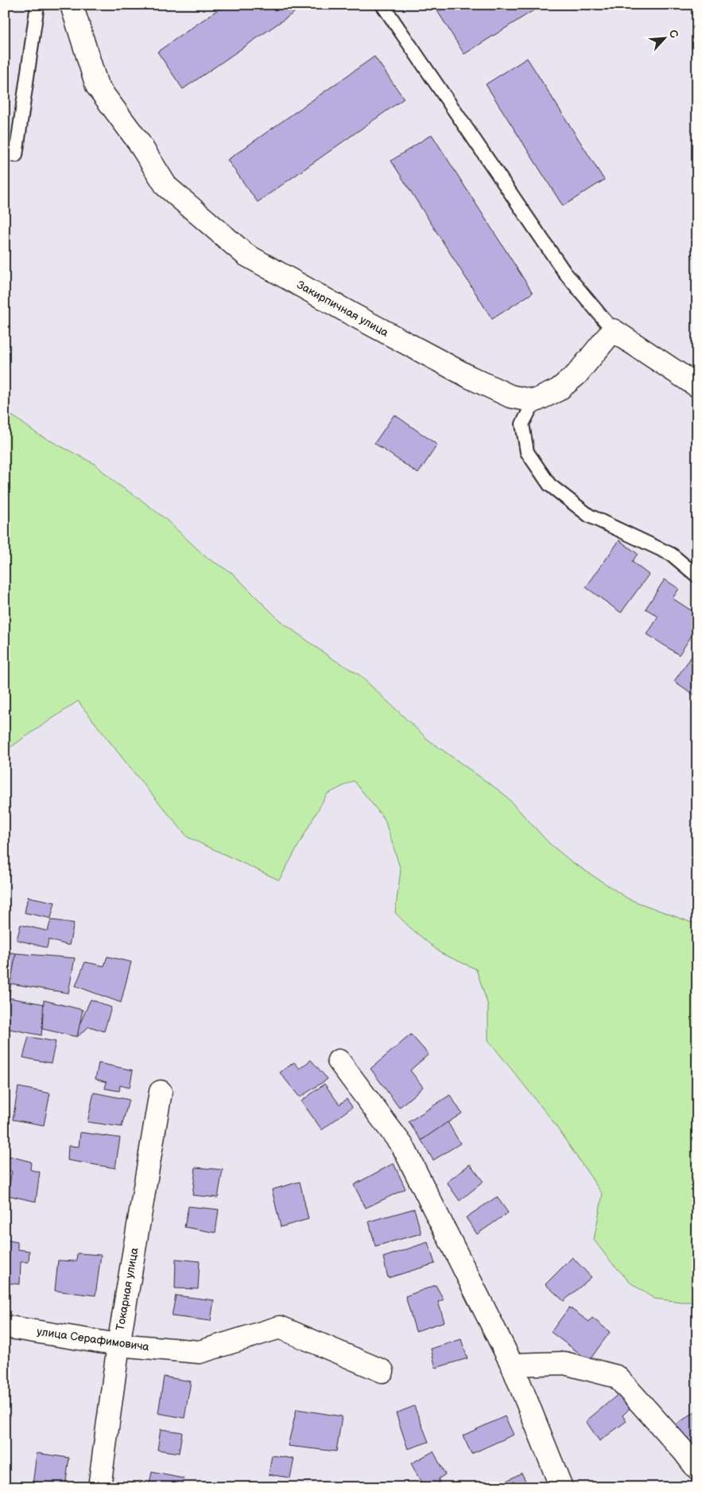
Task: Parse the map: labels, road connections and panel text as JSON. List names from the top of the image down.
{
  "streets": {
    "street": ["Закирпичная улица", "Токарная улица", "улица Серафимовича"]
  },
  "crossings": [
    ["Токарная улица", "улица Серафимовича"]
  ],
  "north": "top right"
}
